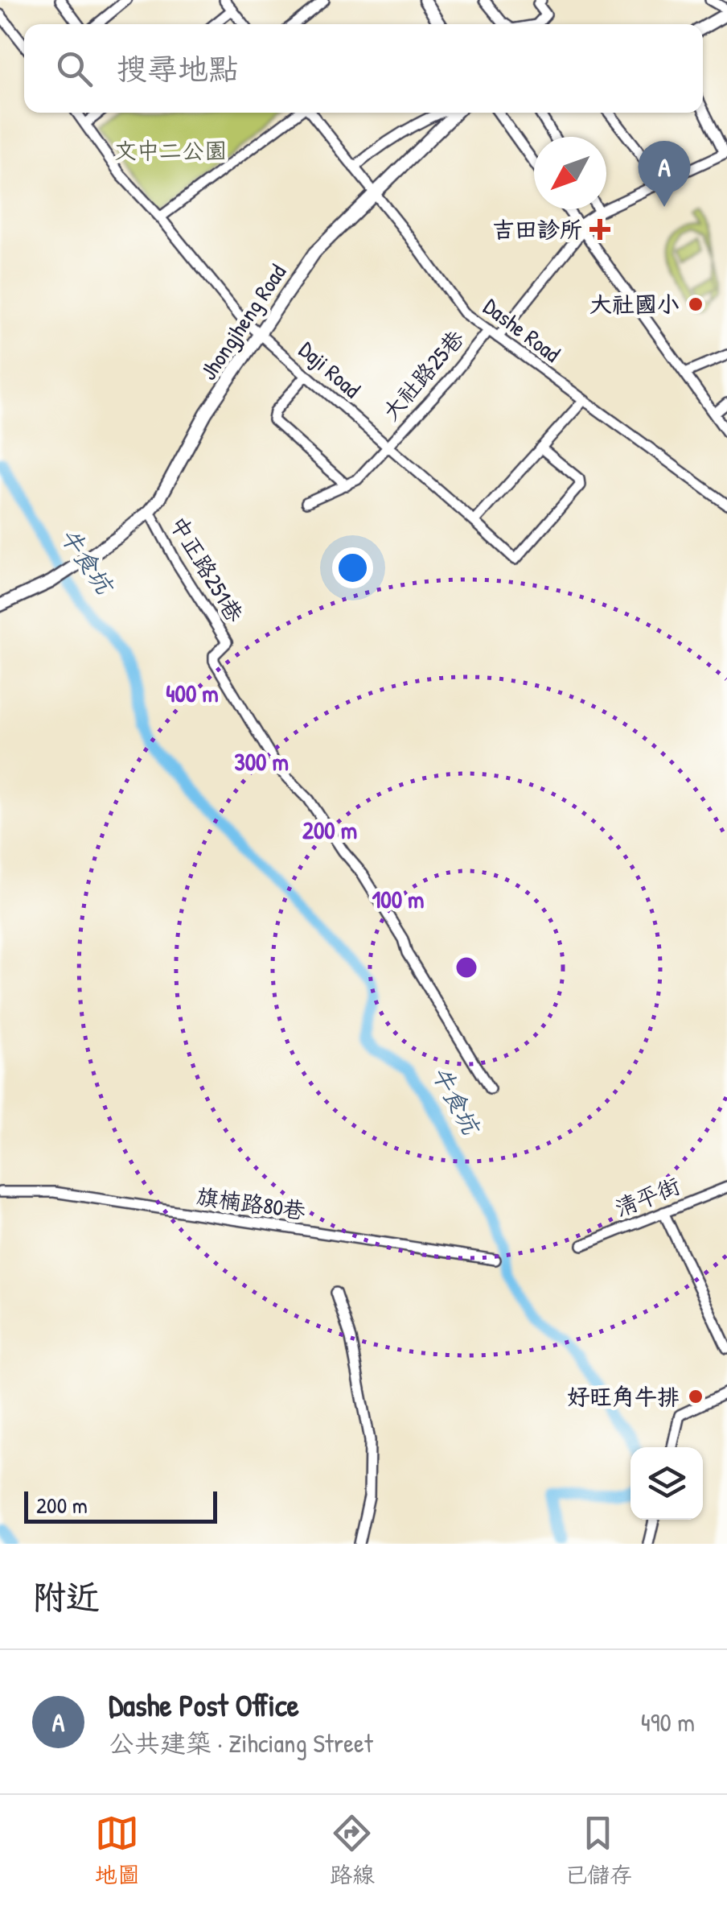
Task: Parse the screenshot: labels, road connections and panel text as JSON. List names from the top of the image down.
{
  "streets": {
    "main road": ["Jhongjheng Road"],
    "street": [
      "Dashe Road",
      "Daji Road",
      "大社路25巷",
      "中正路251巷",
      "清平街",
      "旗楠路80巷"
    ]
  },
  "crossings": [
    ["Jhongjheng Road", "Dashe Road"],
    ["Jhongjheng Road", "Daji Road"],
    ["Jhongjheng Road", "中正路251巷"],
    ["Dashe Road", "大社路25巷"],
    ["Daji Road", "大社路25巷"]
  ],
  "water": ["牛食坑"],
  "parks": ["文中二公園"],
  "places": {
    "health": ["吉田診所"],
    "other": ["大社國小", "好旺角牛排"]
  },
  "scale_bar": "200 m",
  "north": "bottom left",
  "page": {
    "search": "搜尋地點",
    "pins": "A",
    "scale": "200 m",
    "heading": "附近",
    "list": [
      {
        "mark": "A",
        "name": "Dashe Post Office",
        "note": "公共建築 · Zihciang Street",
        "value": "490 m"
      }
    ],
    "nav": ["地圖", "路線", "已儲存"]
  },
  "rings": [
    "400 m",
    "300 m",
    "200 m",
    "100 m"
  ]
}
